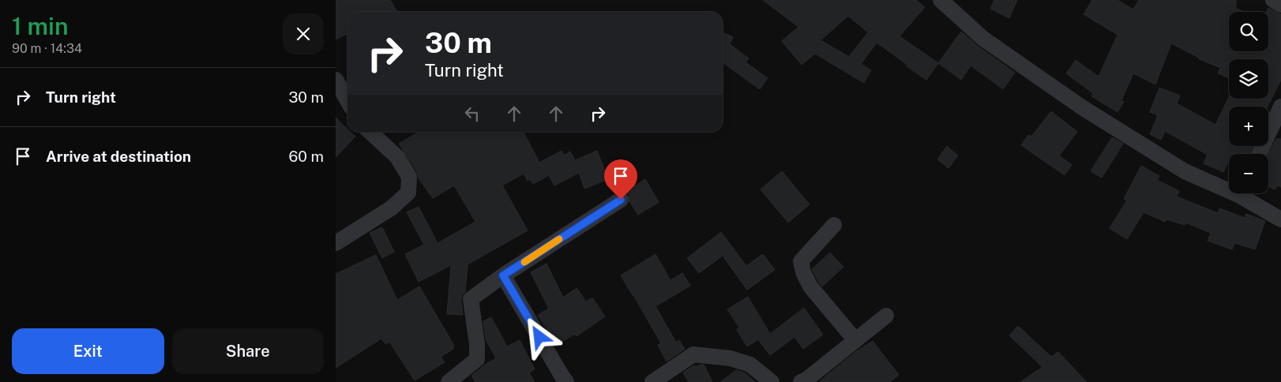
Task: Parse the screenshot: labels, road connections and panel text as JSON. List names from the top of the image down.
{
  "page": {
    "heading": ["1 min", "90 m · 14:34"],
    "map_buttons": ["+", "−"],
    "turn": ["30 m", "Turn right"],
    "list": [
      {
        "name": "Turn right",
        "value": "30 m"
      },
      {
        "name": "Arrive at destination",
        "value": "60 m"
      }
    ],
    "buttons": ["Exit", "Share"]
  }
}
